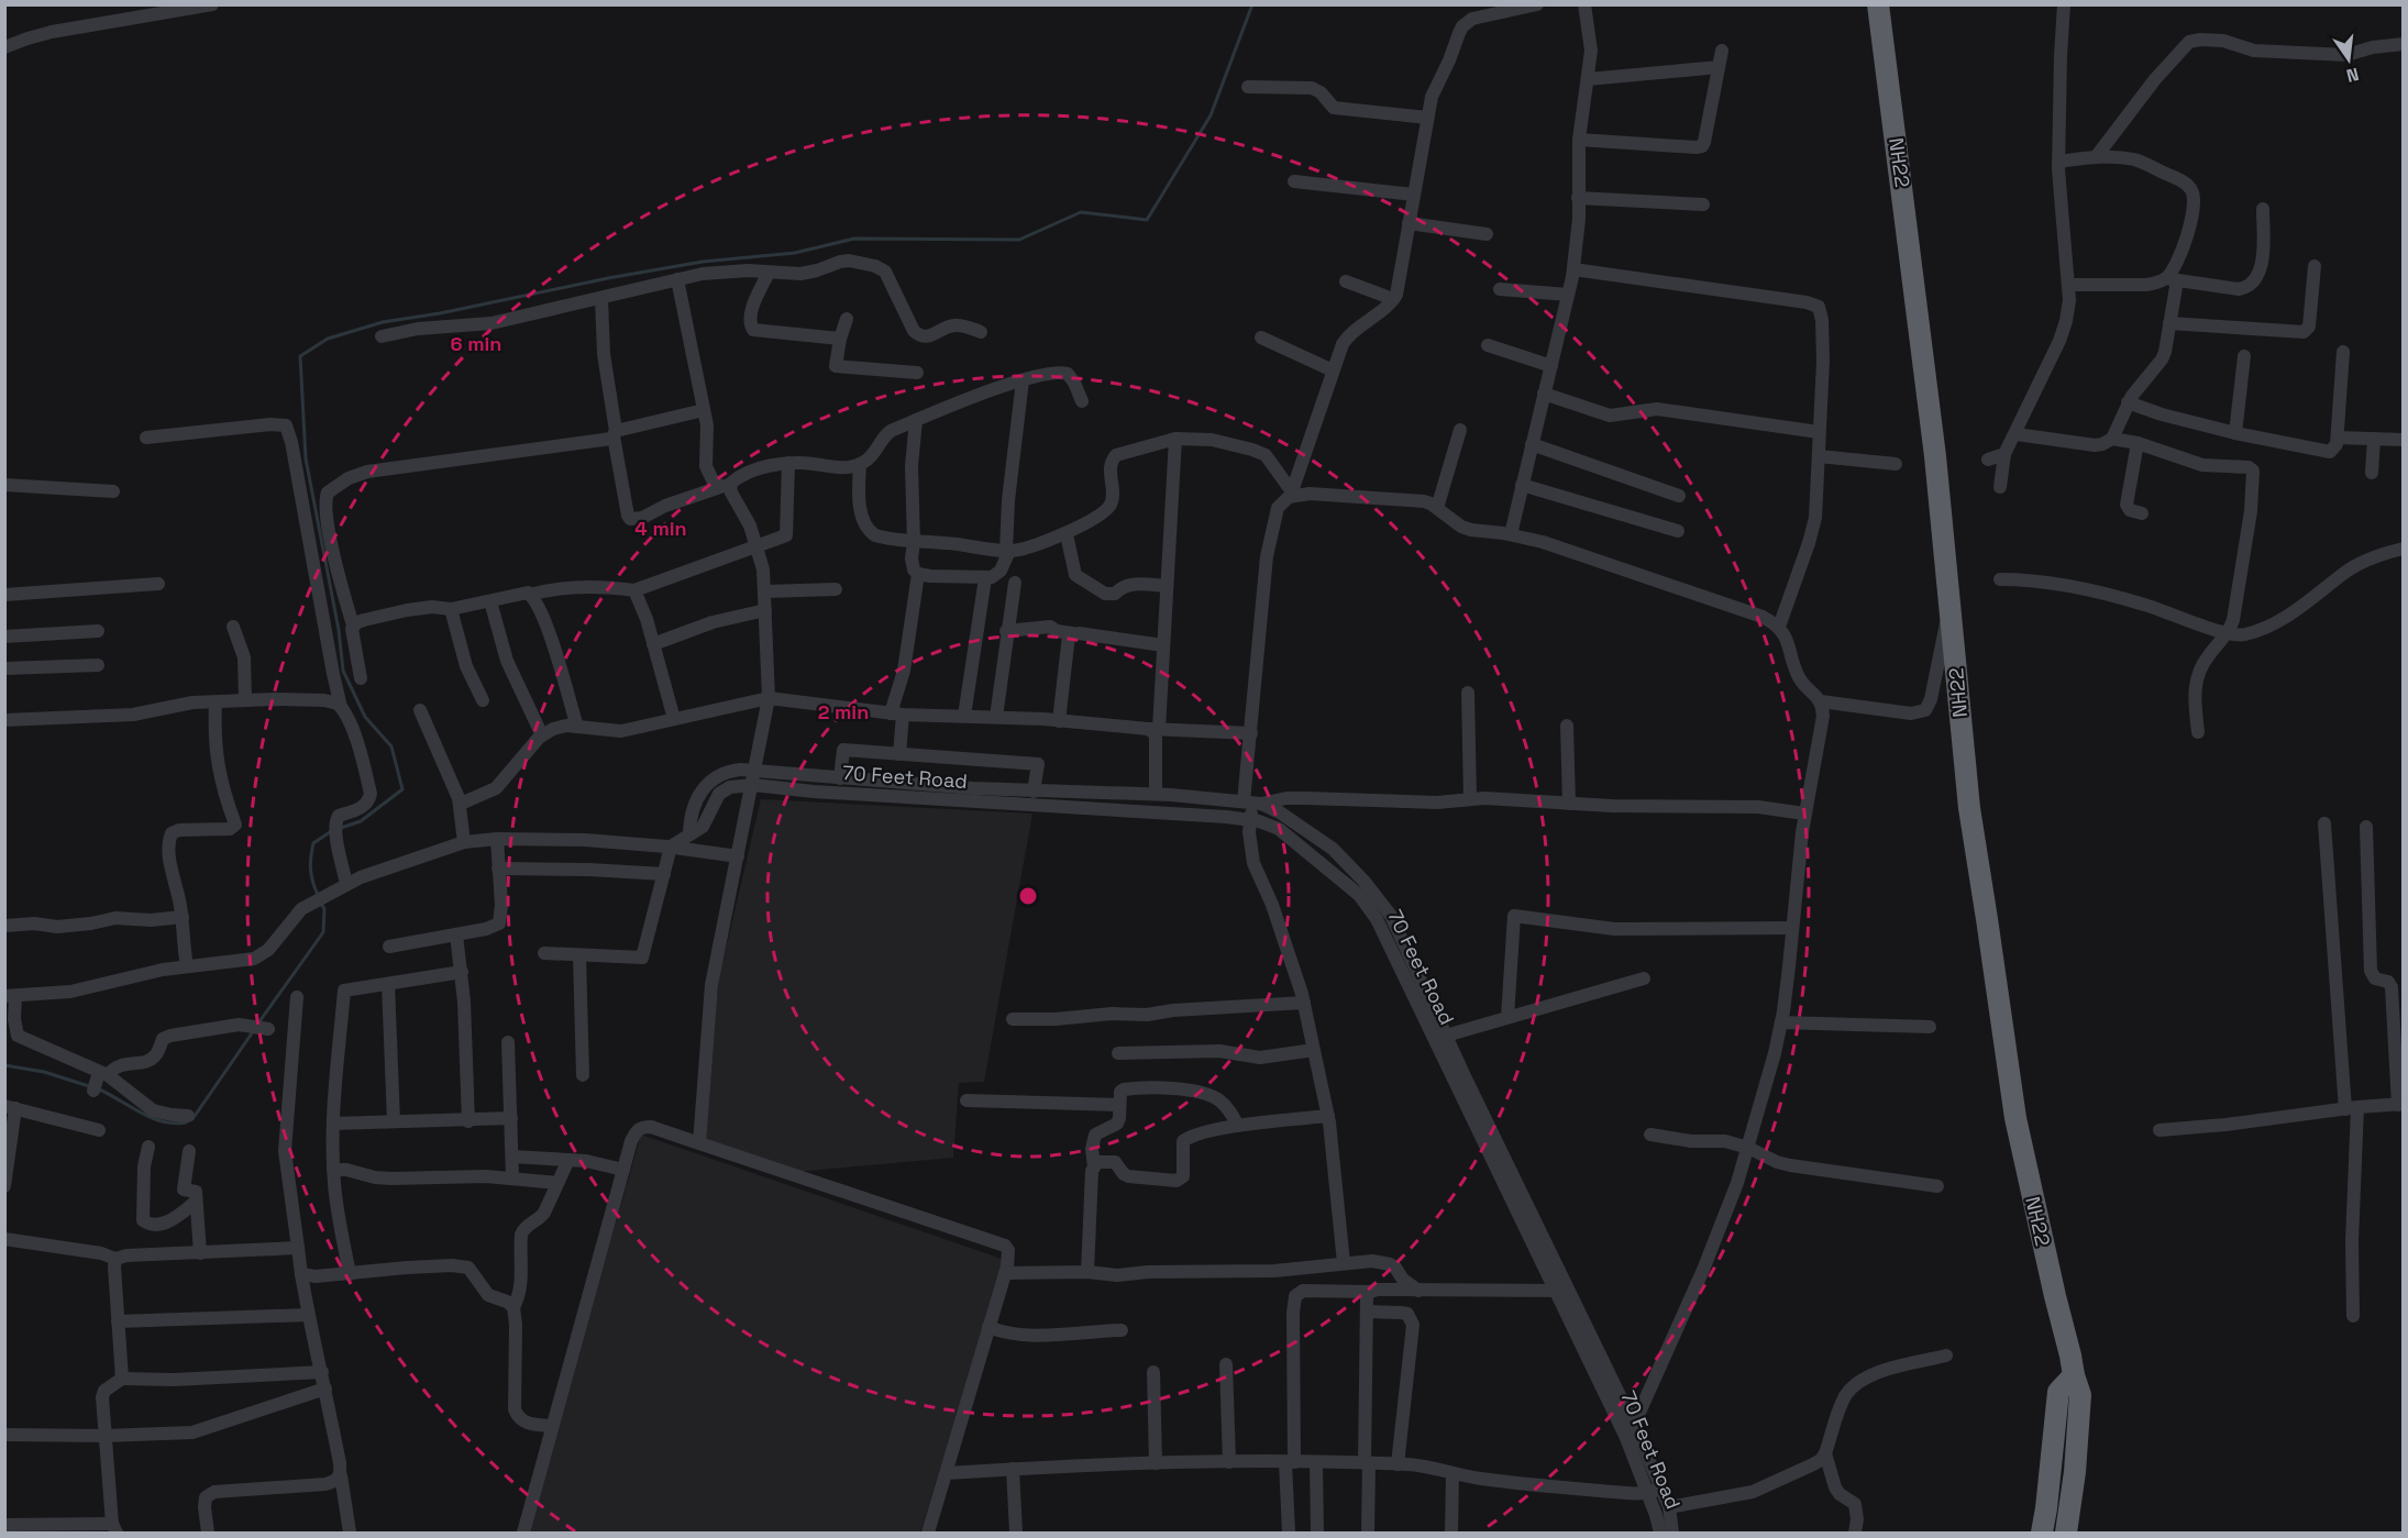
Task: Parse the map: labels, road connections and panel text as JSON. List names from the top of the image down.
{
  "streets": {
    "highway": ["NH22"],
    "street": ["70 Feet Road"]
  },
  "north": "bottom",
  "rings": ["6 min", "4 min", "2 min"]
}
